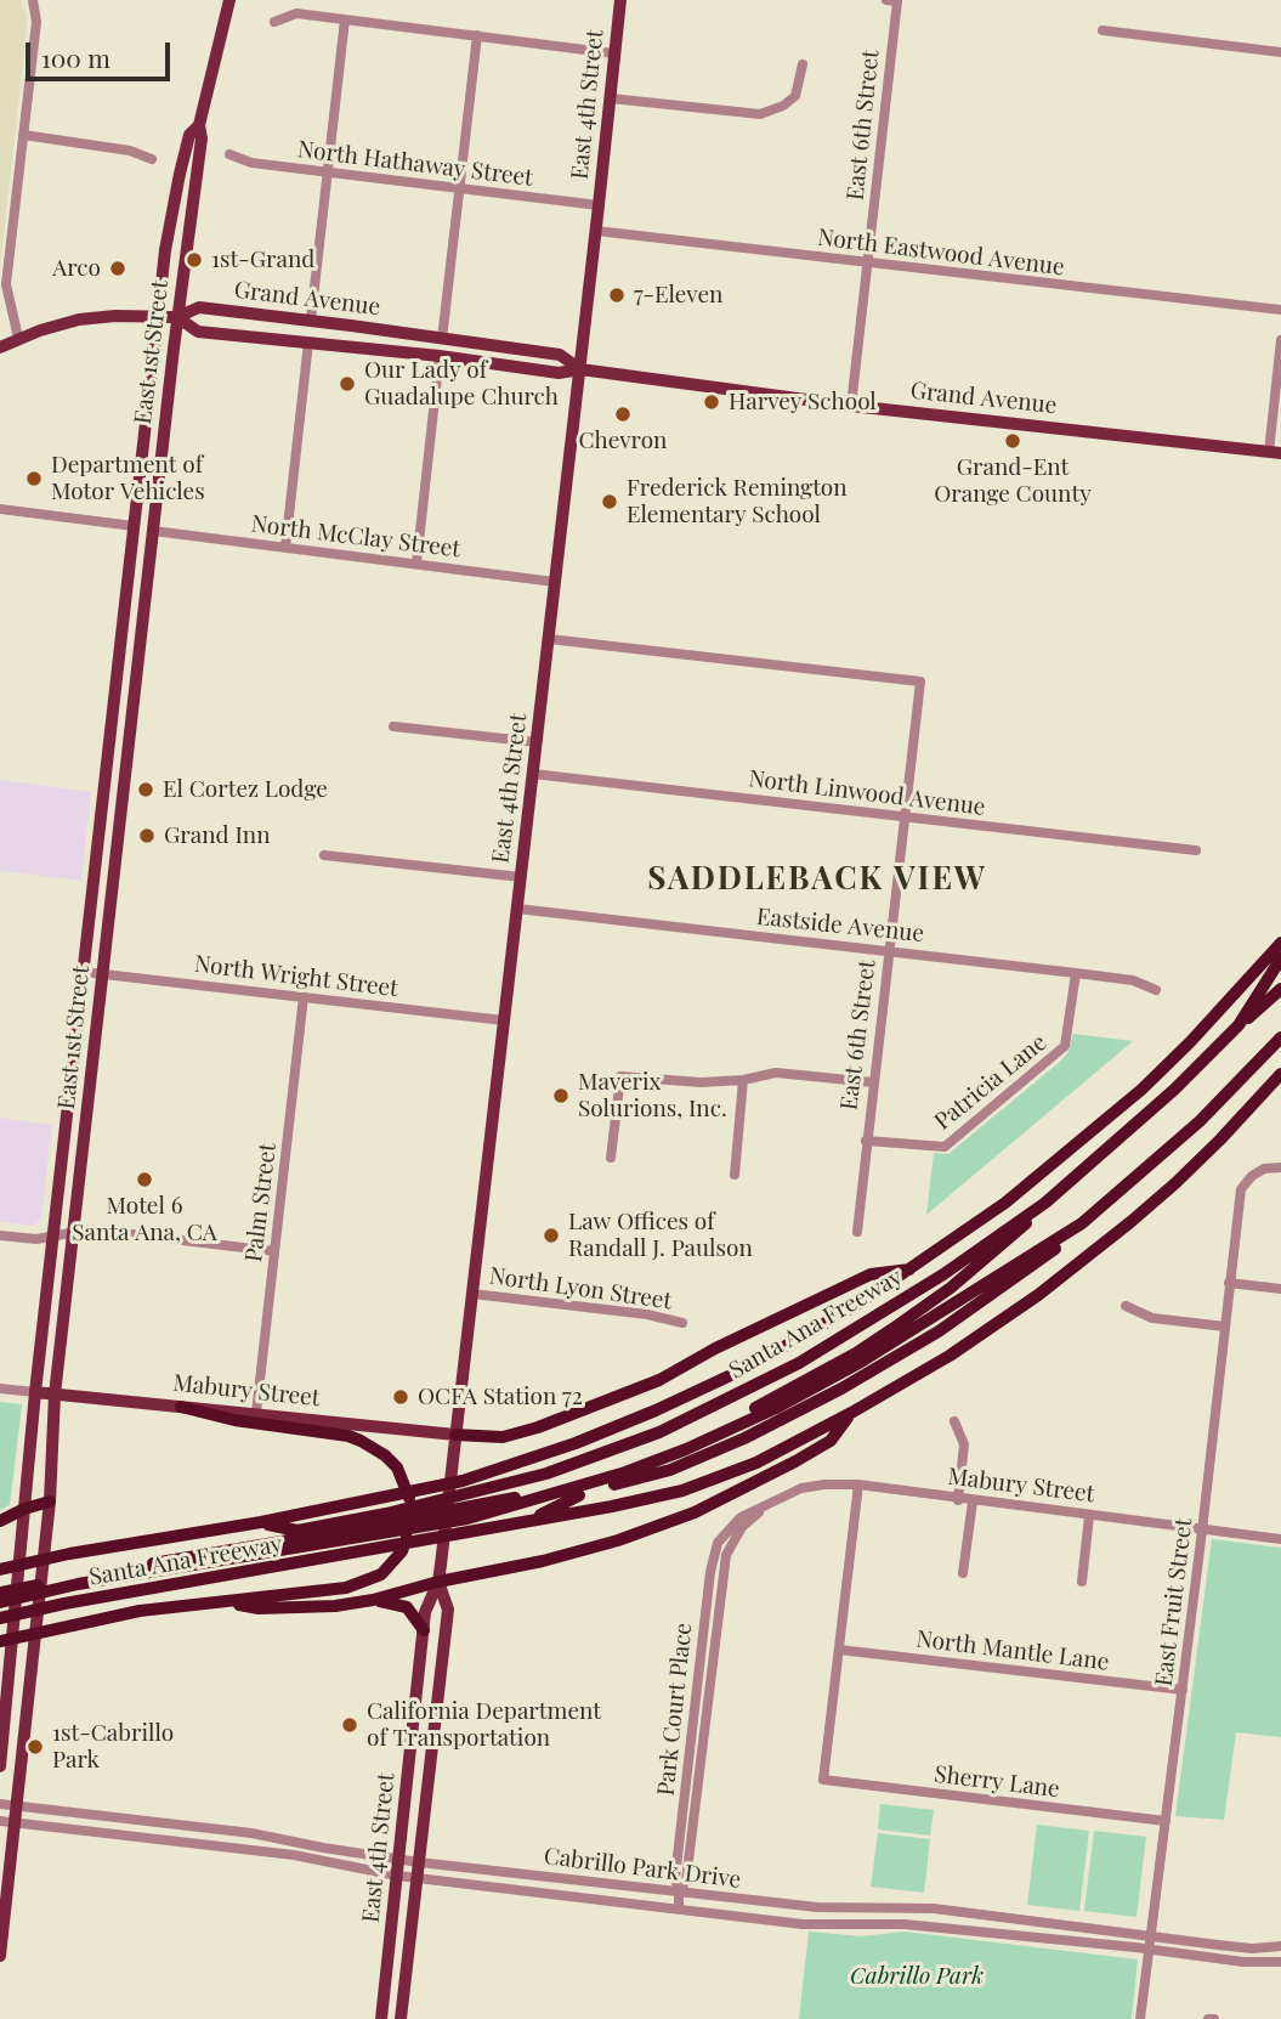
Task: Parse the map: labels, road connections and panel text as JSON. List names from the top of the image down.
{
  "streets": {
    "highway": ["Santa Ana Freeway"],
    "main road": [
      "East 4th Street",
      "Grand Avenue",
      "East 1st Street",
      "Mabury Street"
    ],
    "street": [
      "East 6th Street",
      "North Hathaway Street",
      "North Eastwood Avenue",
      "North McClay Street",
      "North Linwood Avenue",
      "Eastside Avenue",
      "North Wright Street",
      "Patricia Lane",
      "Palm Street",
      "North Lyon Street",
      "East Fruit Street",
      "North Mantle Lane",
      "Park Court Place",
      "Sherry Lane",
      "Cabrillo Park Drive"
    ]
  },
  "crossings": [
    ["East 4th Street", "East 6th Street"],
    ["East 4th Street", "North Hathaway Street"],
    ["East 4th Street", "North Eastwood Avenue"],
    ["East 4th Street", "Grand Avenue"],
    ["East 4th Street", "North McClay Street"],
    ["East 4th Street", "North Linwood Avenue"],
    ["East 4th Street", "Eastside Avenue"],
    ["East 4th Street", "North Wright Street"],
    ["East 4th Street", "North Lyon Street"],
    ["East 4th Street", "Mabury Street"],
    ["East 4th Street", "Cabrillo Park Drive"],
    ["East 6th Street", "North Eastwood Avenue"],
    ["East 6th Street", "Grand Avenue"],
    ["East 6th Street", "North Linwood Avenue"],
    ["East 6th Street", "Eastside Avenue"],
    ["East 6th Street", "Patricia Lane"],
    ["Grand Avenue", "East 1st Street"],
    ["East 1st Street", "North McClay Street"],
    ["East 1st Street", "North Wright Street"],
    ["East 1st Street", "Mabury Street"],
    ["East 1st Street", "Cabrillo Park Drive"],
    ["Eastside Avenue", "Patricia Lane"],
    ["North Wright Street", "Palm Street"],
    ["Palm Street", "Mabury Street"],
    ["Mabury Street", "East Fruit Street"],
    ["Mabury Street", "Park Court Place"],
    ["East Fruit Street", "North Mantle Lane"],
    ["East Fruit Street", "Sherry Lane"],
    ["East Fruit Street", "Cabrillo Park Drive"],
    ["North Mantle Lane", "Sherry Lane"],
    ["Park Court Place", "Cabrillo Park Drive"]
  ],
  "districts": ["SADDLEBACK VIEW"],
  "parks": ["Cabrillo Park"],
  "places": [
    "1st-Grand",
    "Arco",
    "7-Eleven",
    "Our Lady of Guadalupe Church",
    "Harvey School",
    "Chevron",
    "Grand-Ent Orange County",
    "Department of Motor Vehicles",
    "Frederick Remington Elementary School",
    "El Cortez Lodge",
    "Grand Inn",
    "Maverix Solurions, Inc.",
    "Motel 6 Santa Ana, CA",
    "Law Offices of Randall J. Paulson",
    "OCFA Station 72",
    "California Department of Transportation",
    "1st-Cabrillo Park"
  ],
  "scale_bar": "100 m"
}
